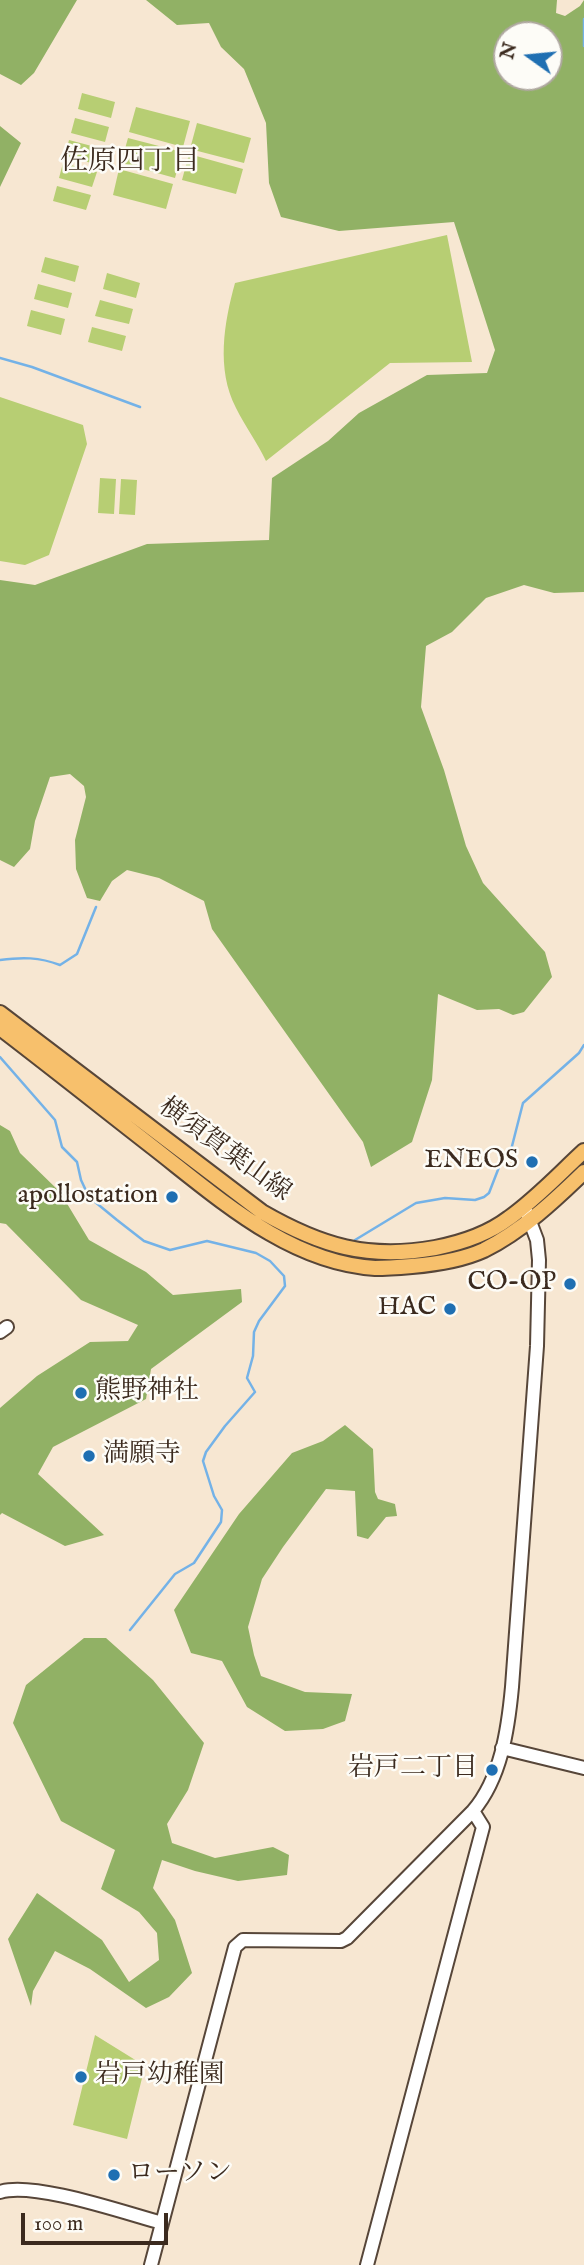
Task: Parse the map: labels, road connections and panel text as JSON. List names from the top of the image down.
{
  "streets": {
    "main road": ["横須賀葉山線"]
  },
  "districts": ["佐原四丁目"],
  "places": [
    "ENEOS",
    "apollostation",
    "CO-OP",
    "HAC",
    "熊野神社",
    "満願寺",
    "岩戸二丁目",
    "岩戸幼稚園",
    "ローソン"
  ],
  "scale_bar": "100 m",
  "north": "left"
}
